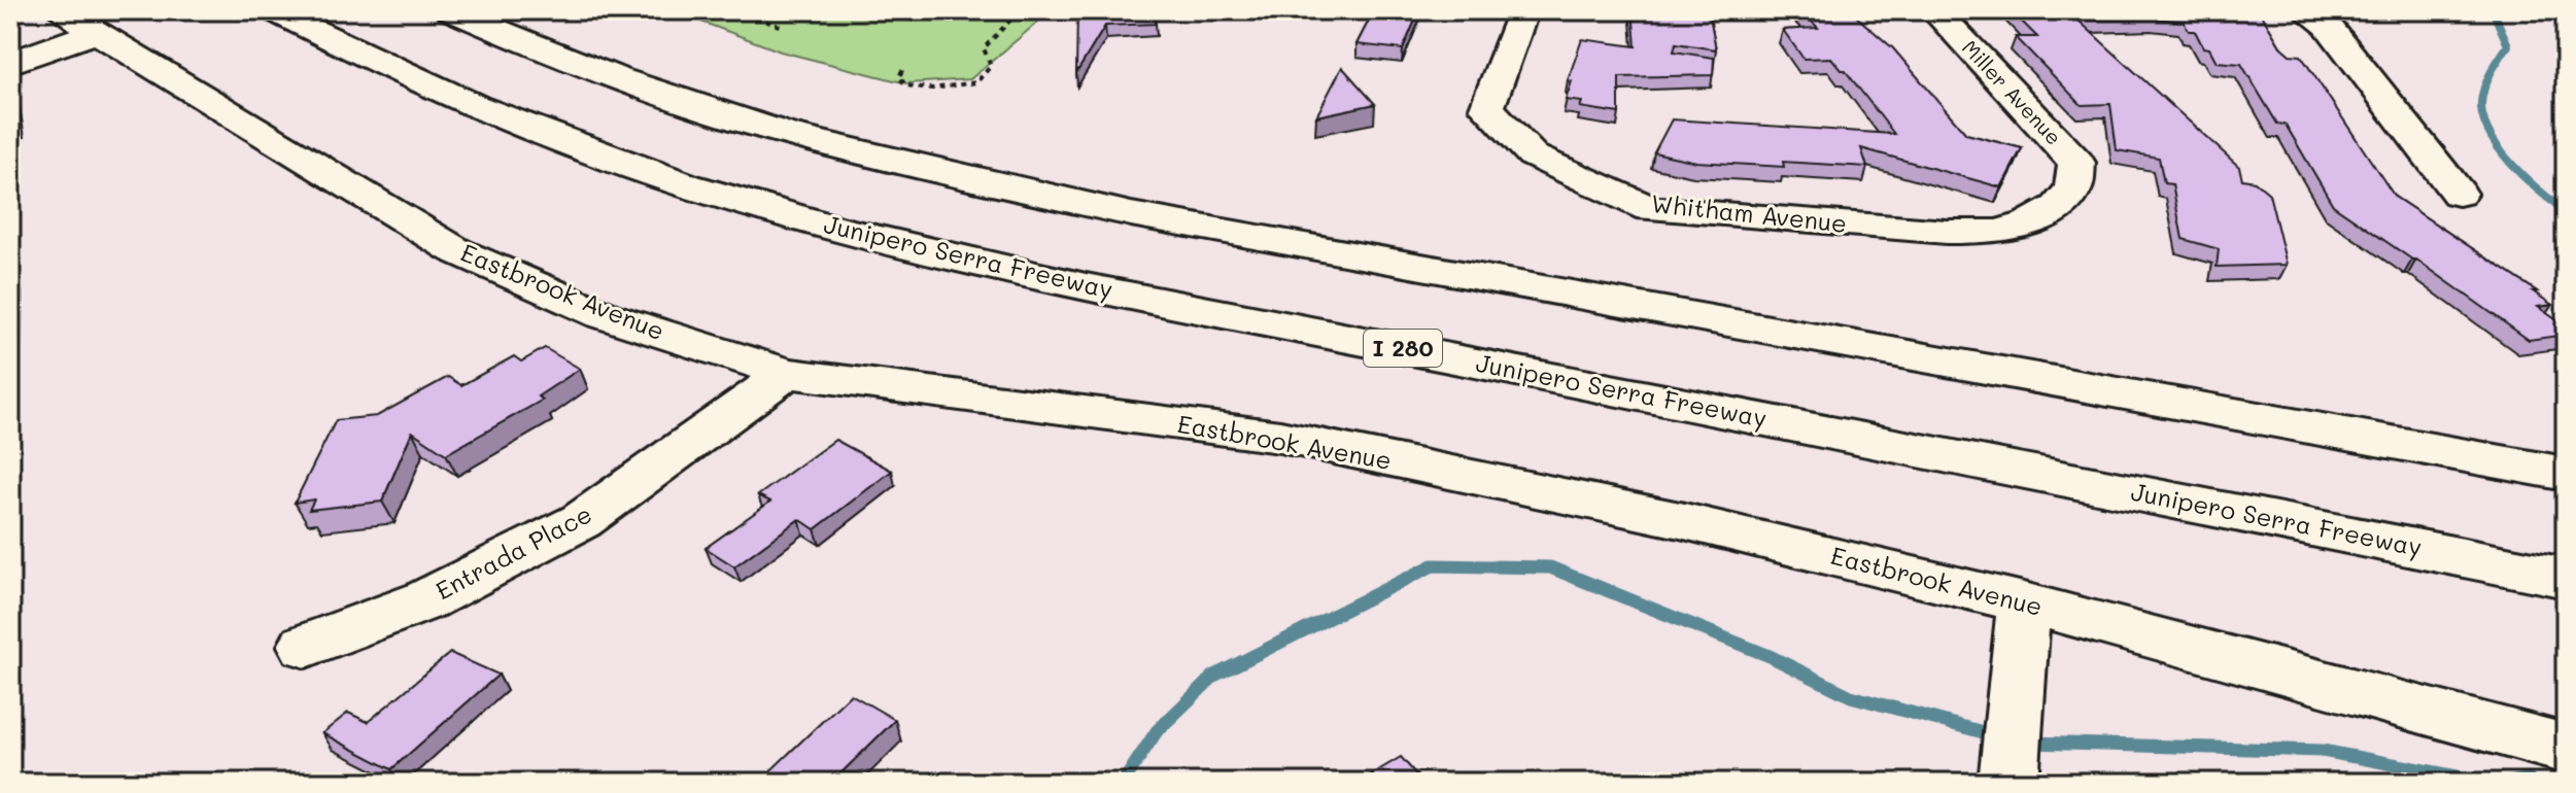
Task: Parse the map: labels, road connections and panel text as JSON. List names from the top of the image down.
{
  "streets": {
    "main road": [
      "Miller Avenue",
      "Whitham Avenue",
      "Junipero Serra Freeway",
      "Eastbrook Avenue",
      "I 280",
      "Entrada Place"
    ]
  },
  "crossings": [
    ["Miller Avenue", "Whitham Avenue"],
    ["Eastbrook Avenue", "Entrada Place"]
  ]
}
